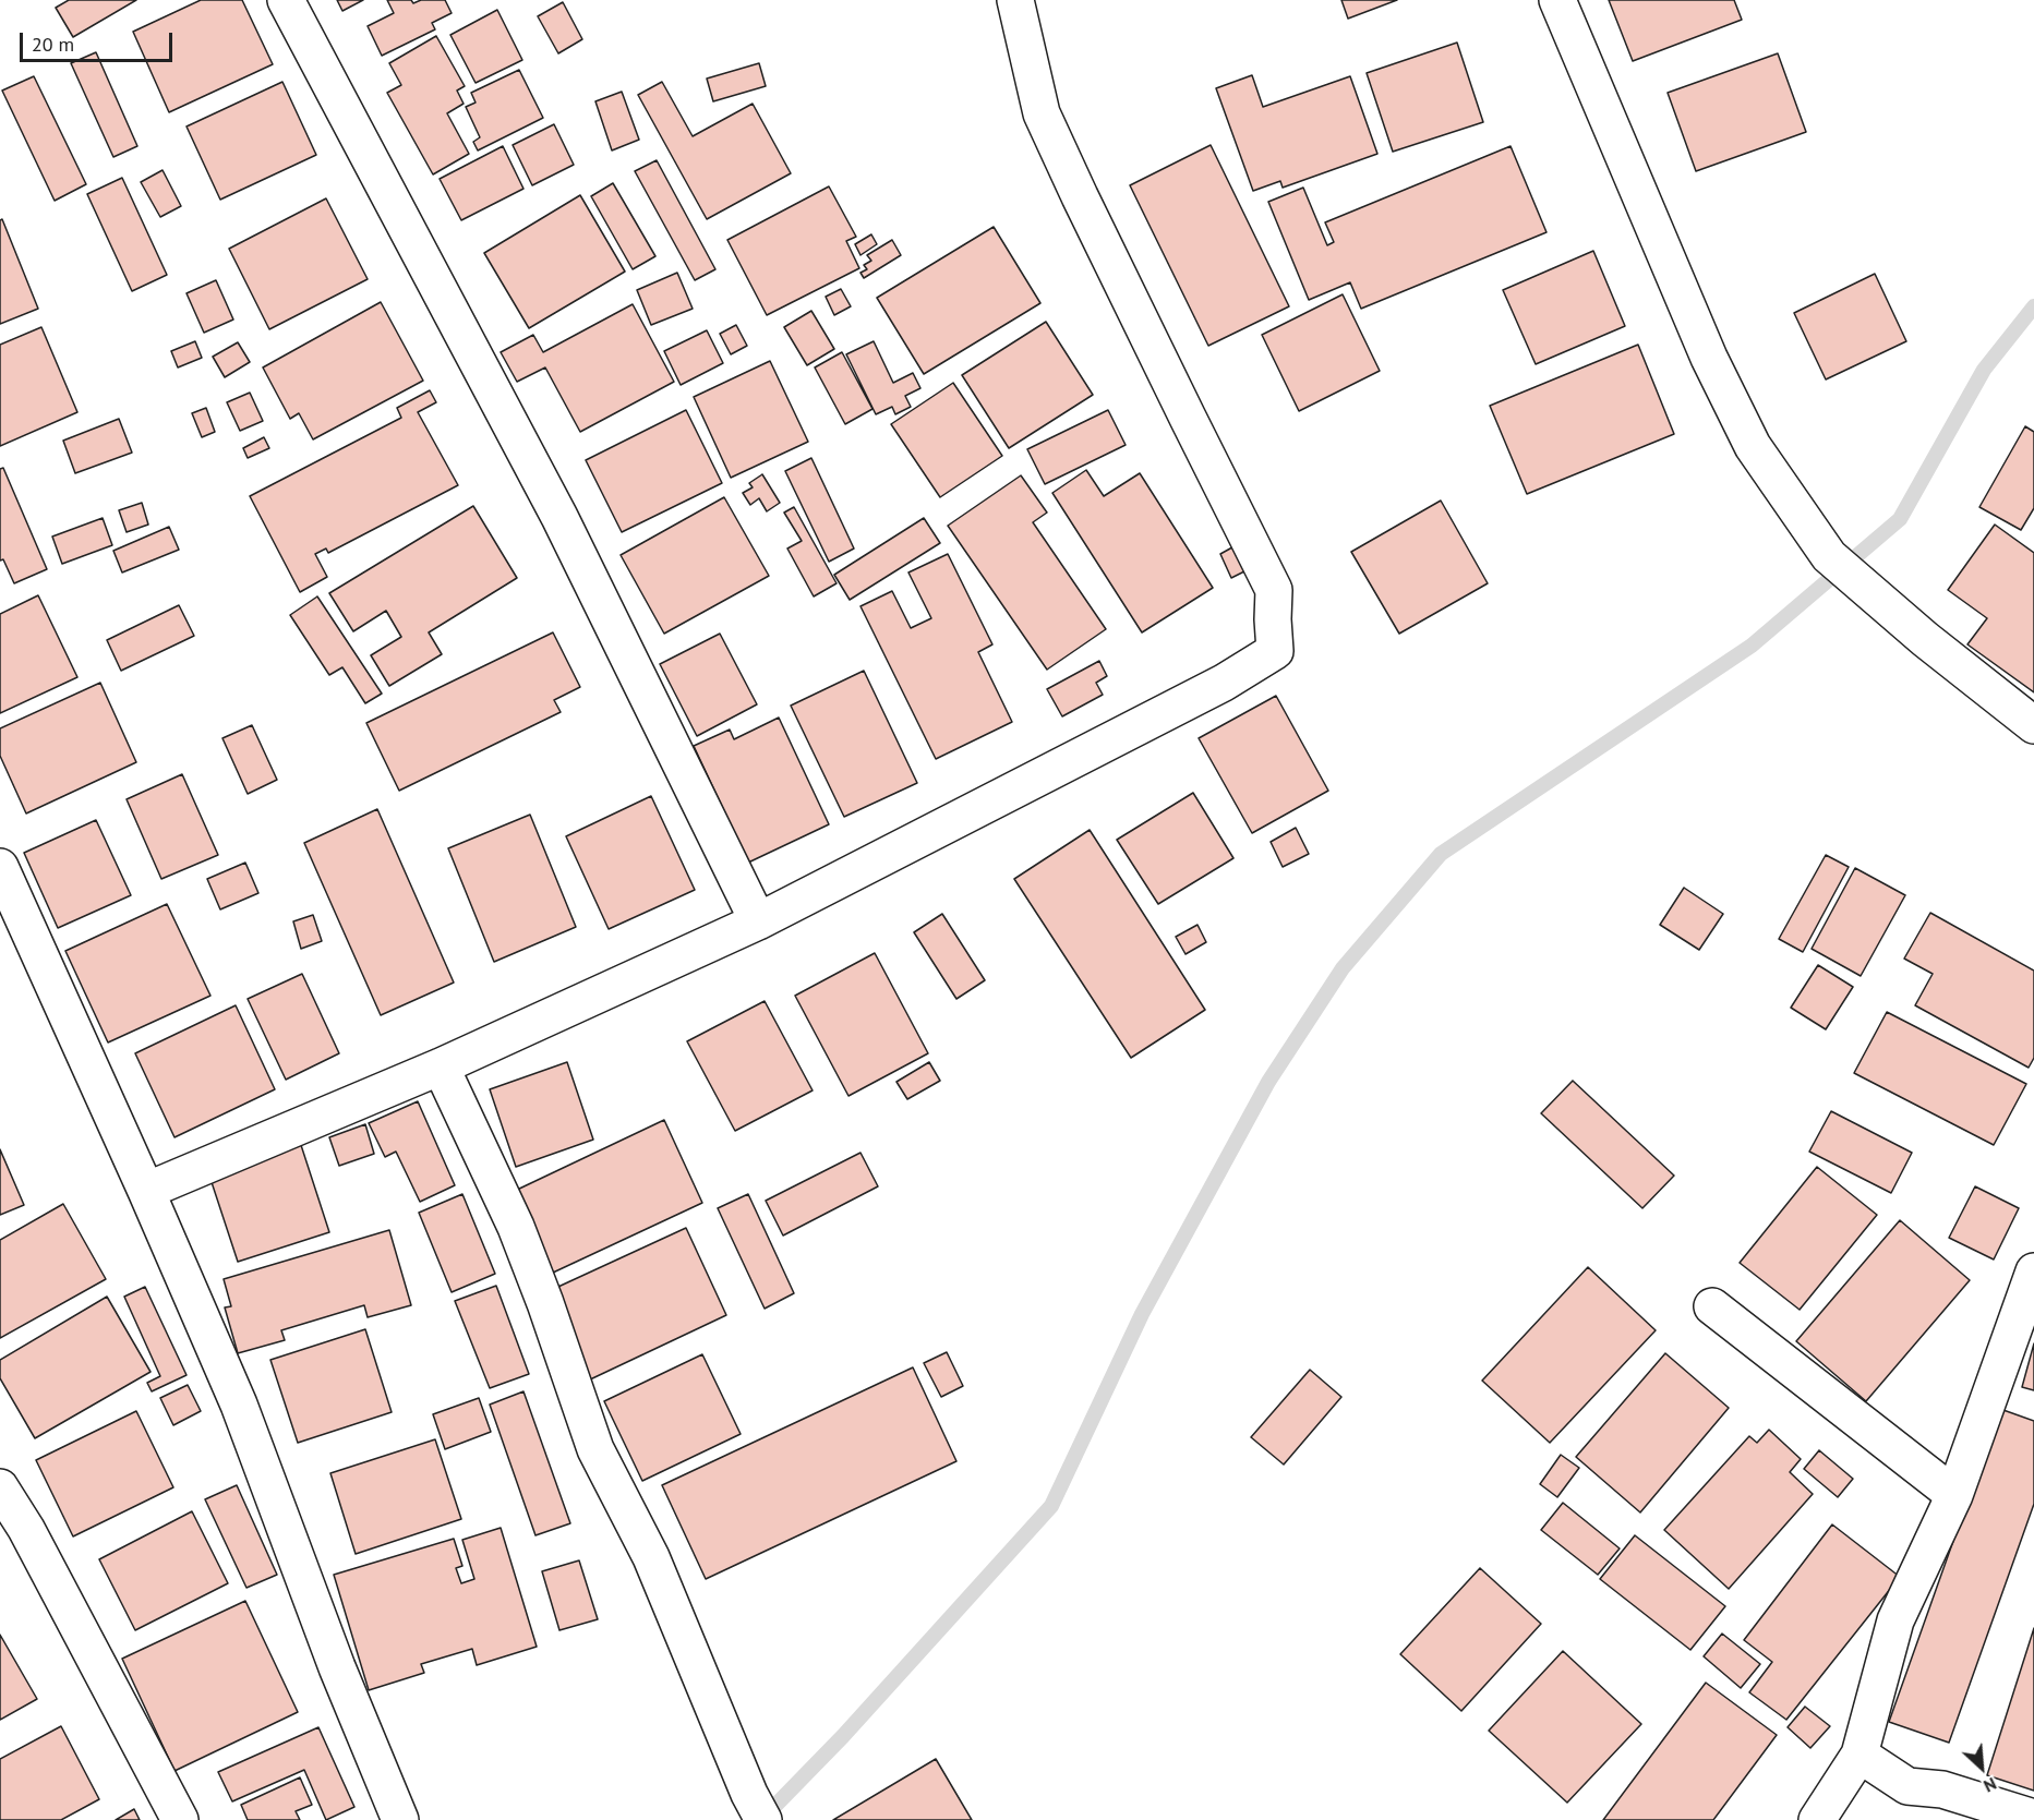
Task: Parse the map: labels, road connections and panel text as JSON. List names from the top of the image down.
{
  "scale_bar": "20 m",
  "north": "bottom right"
}
